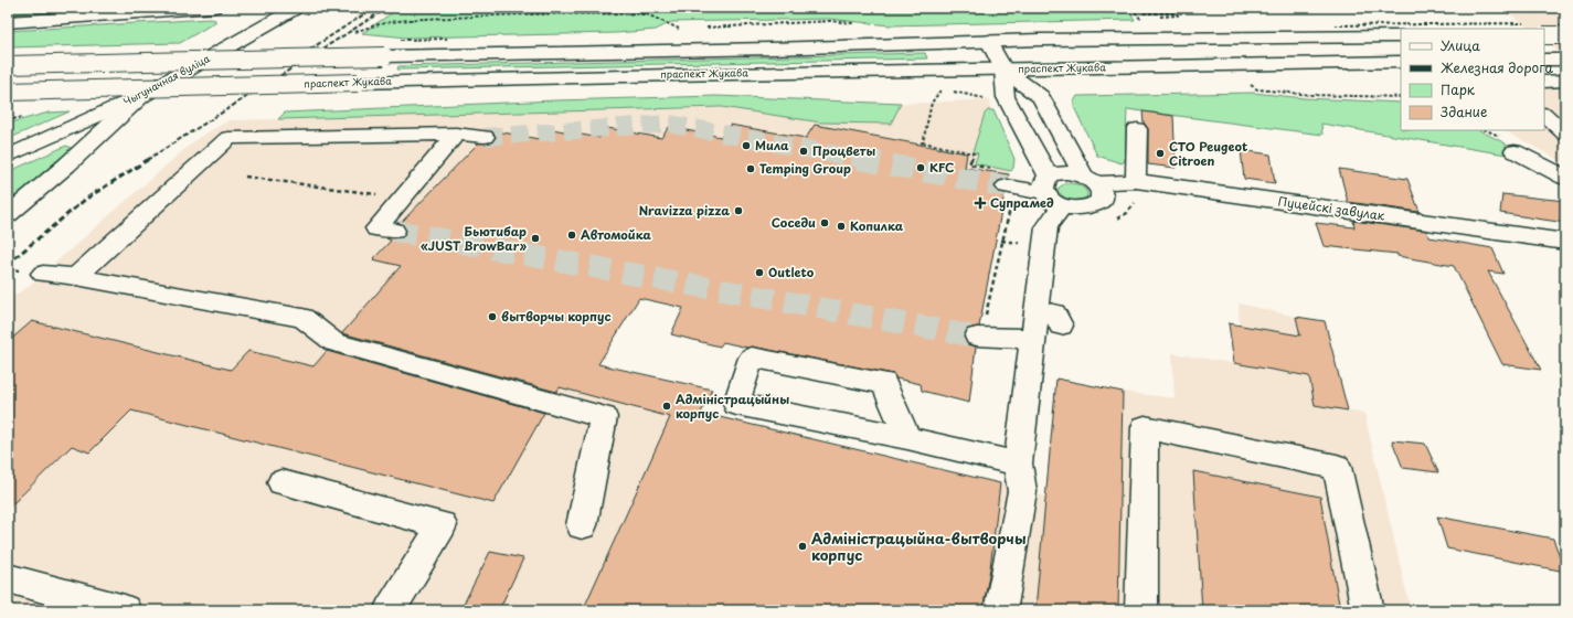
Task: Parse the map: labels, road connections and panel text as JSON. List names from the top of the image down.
{
  "streets": {
    "main road": ["праспект Жукава", "Чыгуначная вуліца", "Пуцейскі завулак"]
  },
  "places": {
    "other": [
      "Мила",
      "Процветы",
      "СТО Peugeot Citroen",
      "KFC",
      "Temping Group",
      "Nravizza pizza",
      "Соседи",
      "Копилка",
      "Автомойка",
      "Бьютибар «JUST BrowBar»",
      "Outleto",
      "вытворчы корпус",
      "Адміністрацыйны корпус",
      "Адміністрацыйна-вытворчы корпус"
    ],
    "health": ["Супрамед"]
  },
  "legend": [
    "Улица",
    "Железная дорога",
    "Парк",
    "Здание"
  ]
}
